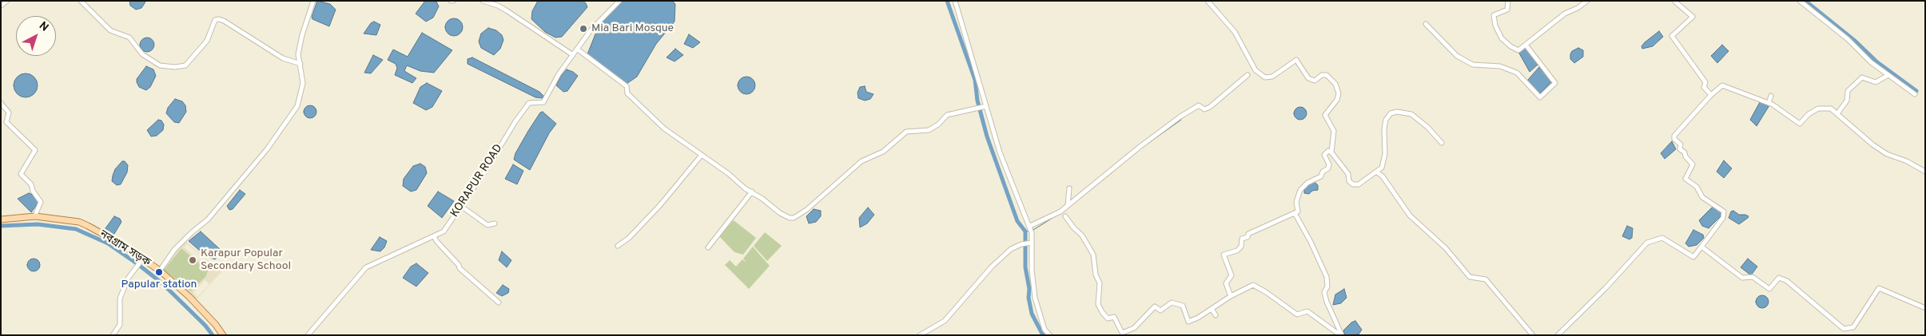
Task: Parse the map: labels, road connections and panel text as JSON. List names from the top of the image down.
{
  "streets": {
    "main road": ["নবগ্রাম সড়ক"],
    "street": ["KORAPUR ROAD"]
  },
  "places": ["Mia Bari Mosque", "Karapur Popular Secondary School", "Papular station"],
  "north": "top right"
}
